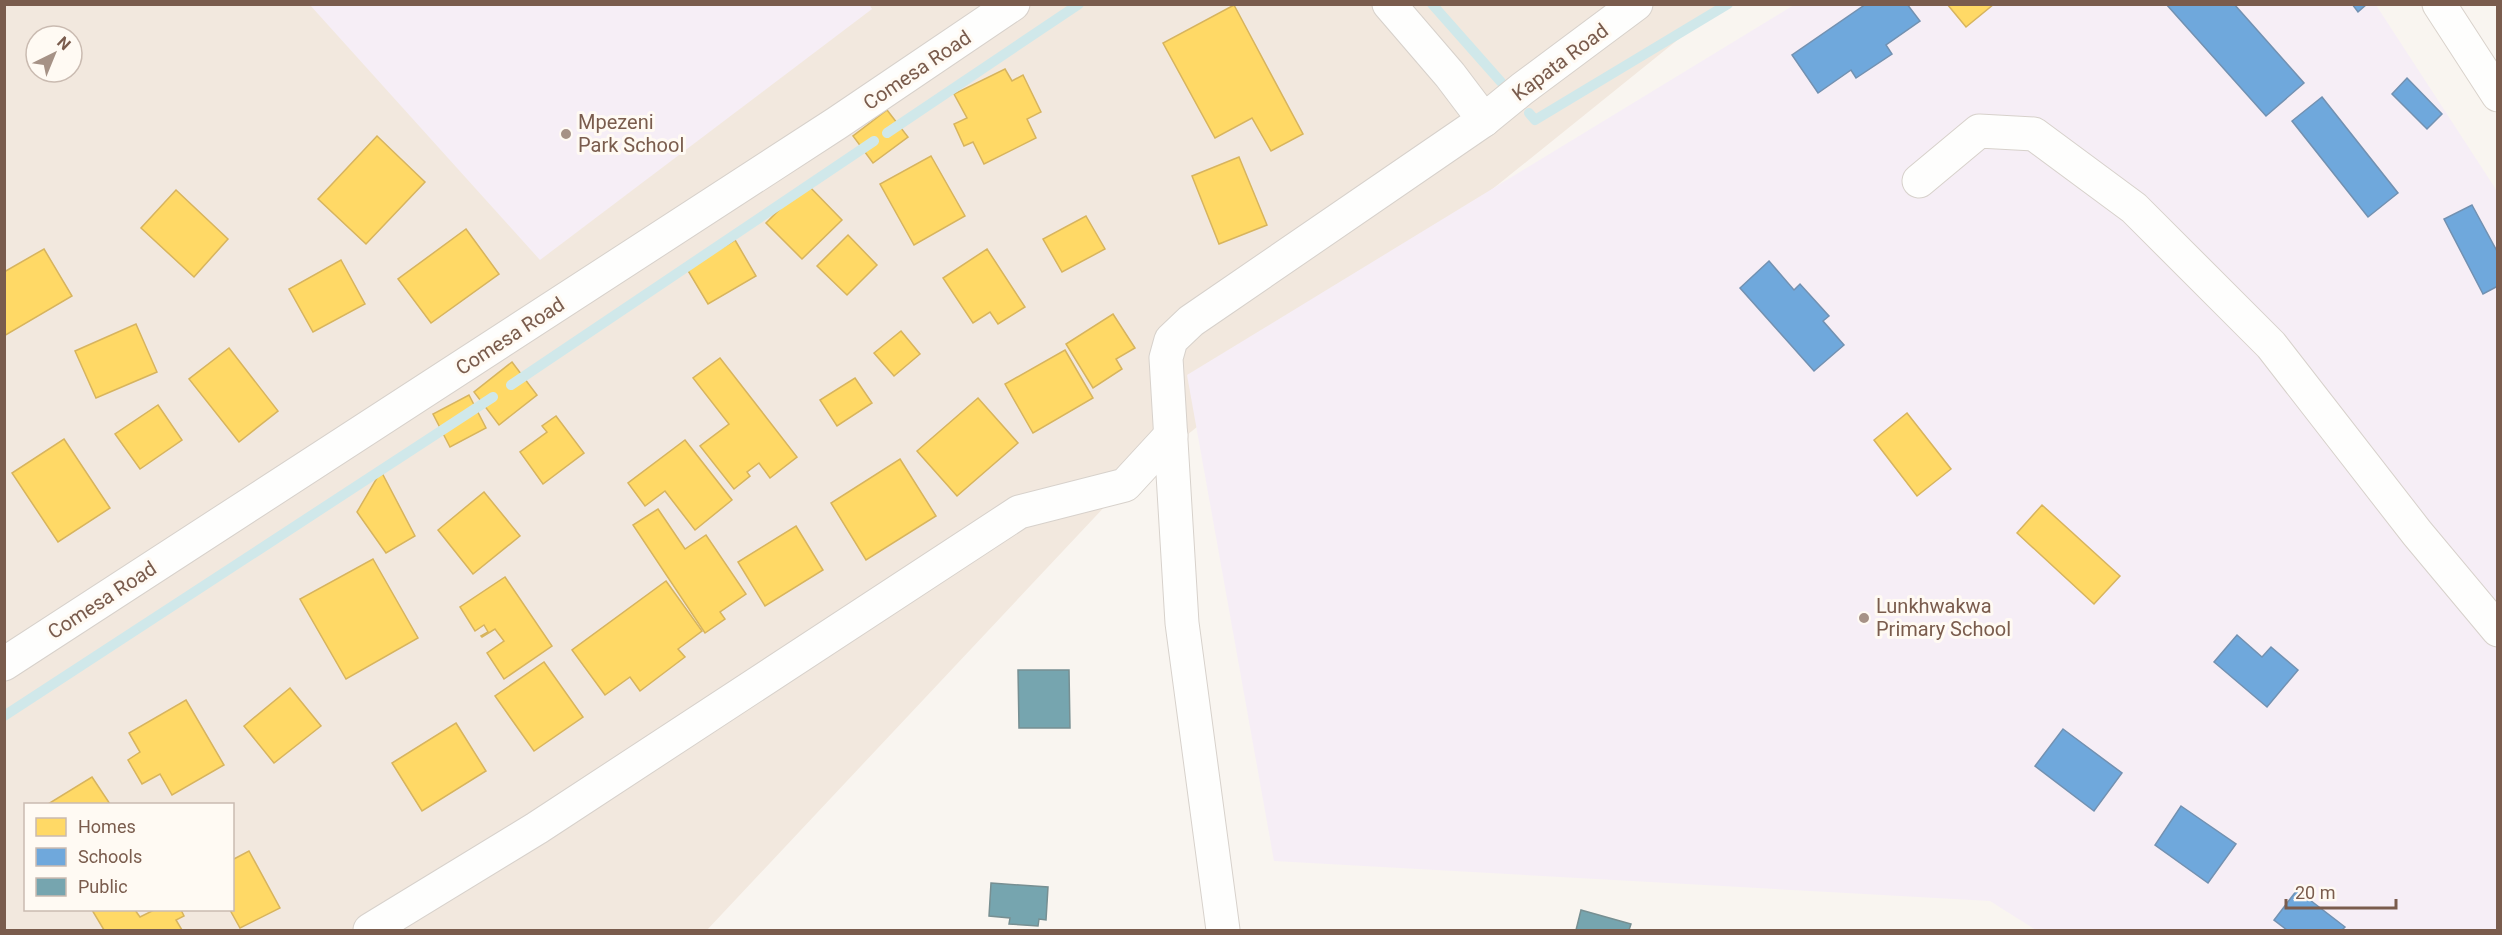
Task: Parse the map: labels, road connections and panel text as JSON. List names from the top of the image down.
{
  "streets": {
    "street": ["Kapata Road", "Comesa Road"]
  },
  "places": ["Mpezeni Park School", "Lunkhwakwa Primary School"],
  "legend": ["Homes", "Schools", "Public"],
  "scale_bar": "20 m",
  "north": "top right"
}
